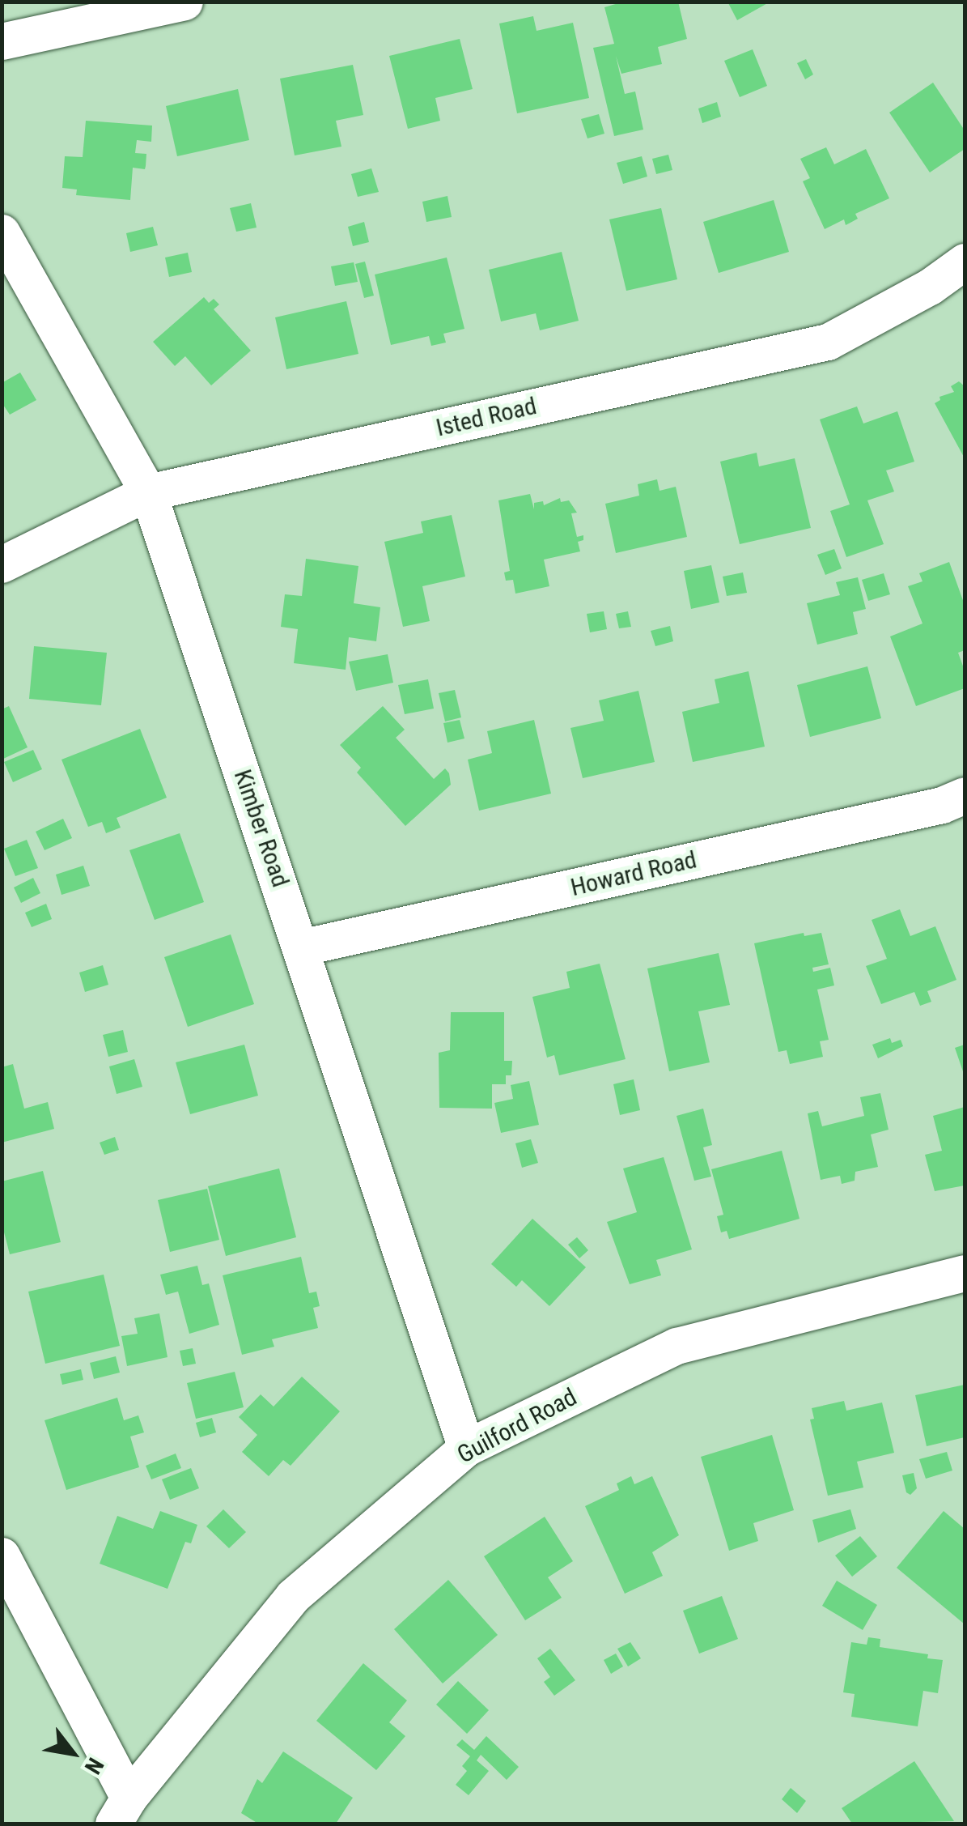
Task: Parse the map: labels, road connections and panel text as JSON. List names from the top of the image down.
{
  "streets": {
    "street": [
      "Isted Road",
      "Kimber Road",
      "Howard Road",
      "Guilford Road"
    ]
  },
  "crossings": [
    ["Isted Road", "Kimber Road"],
    ["Kimber Road", "Howard Road"],
    ["Kimber Road", "Guilford Road"]
  ],
  "north": "bottom right"
}
